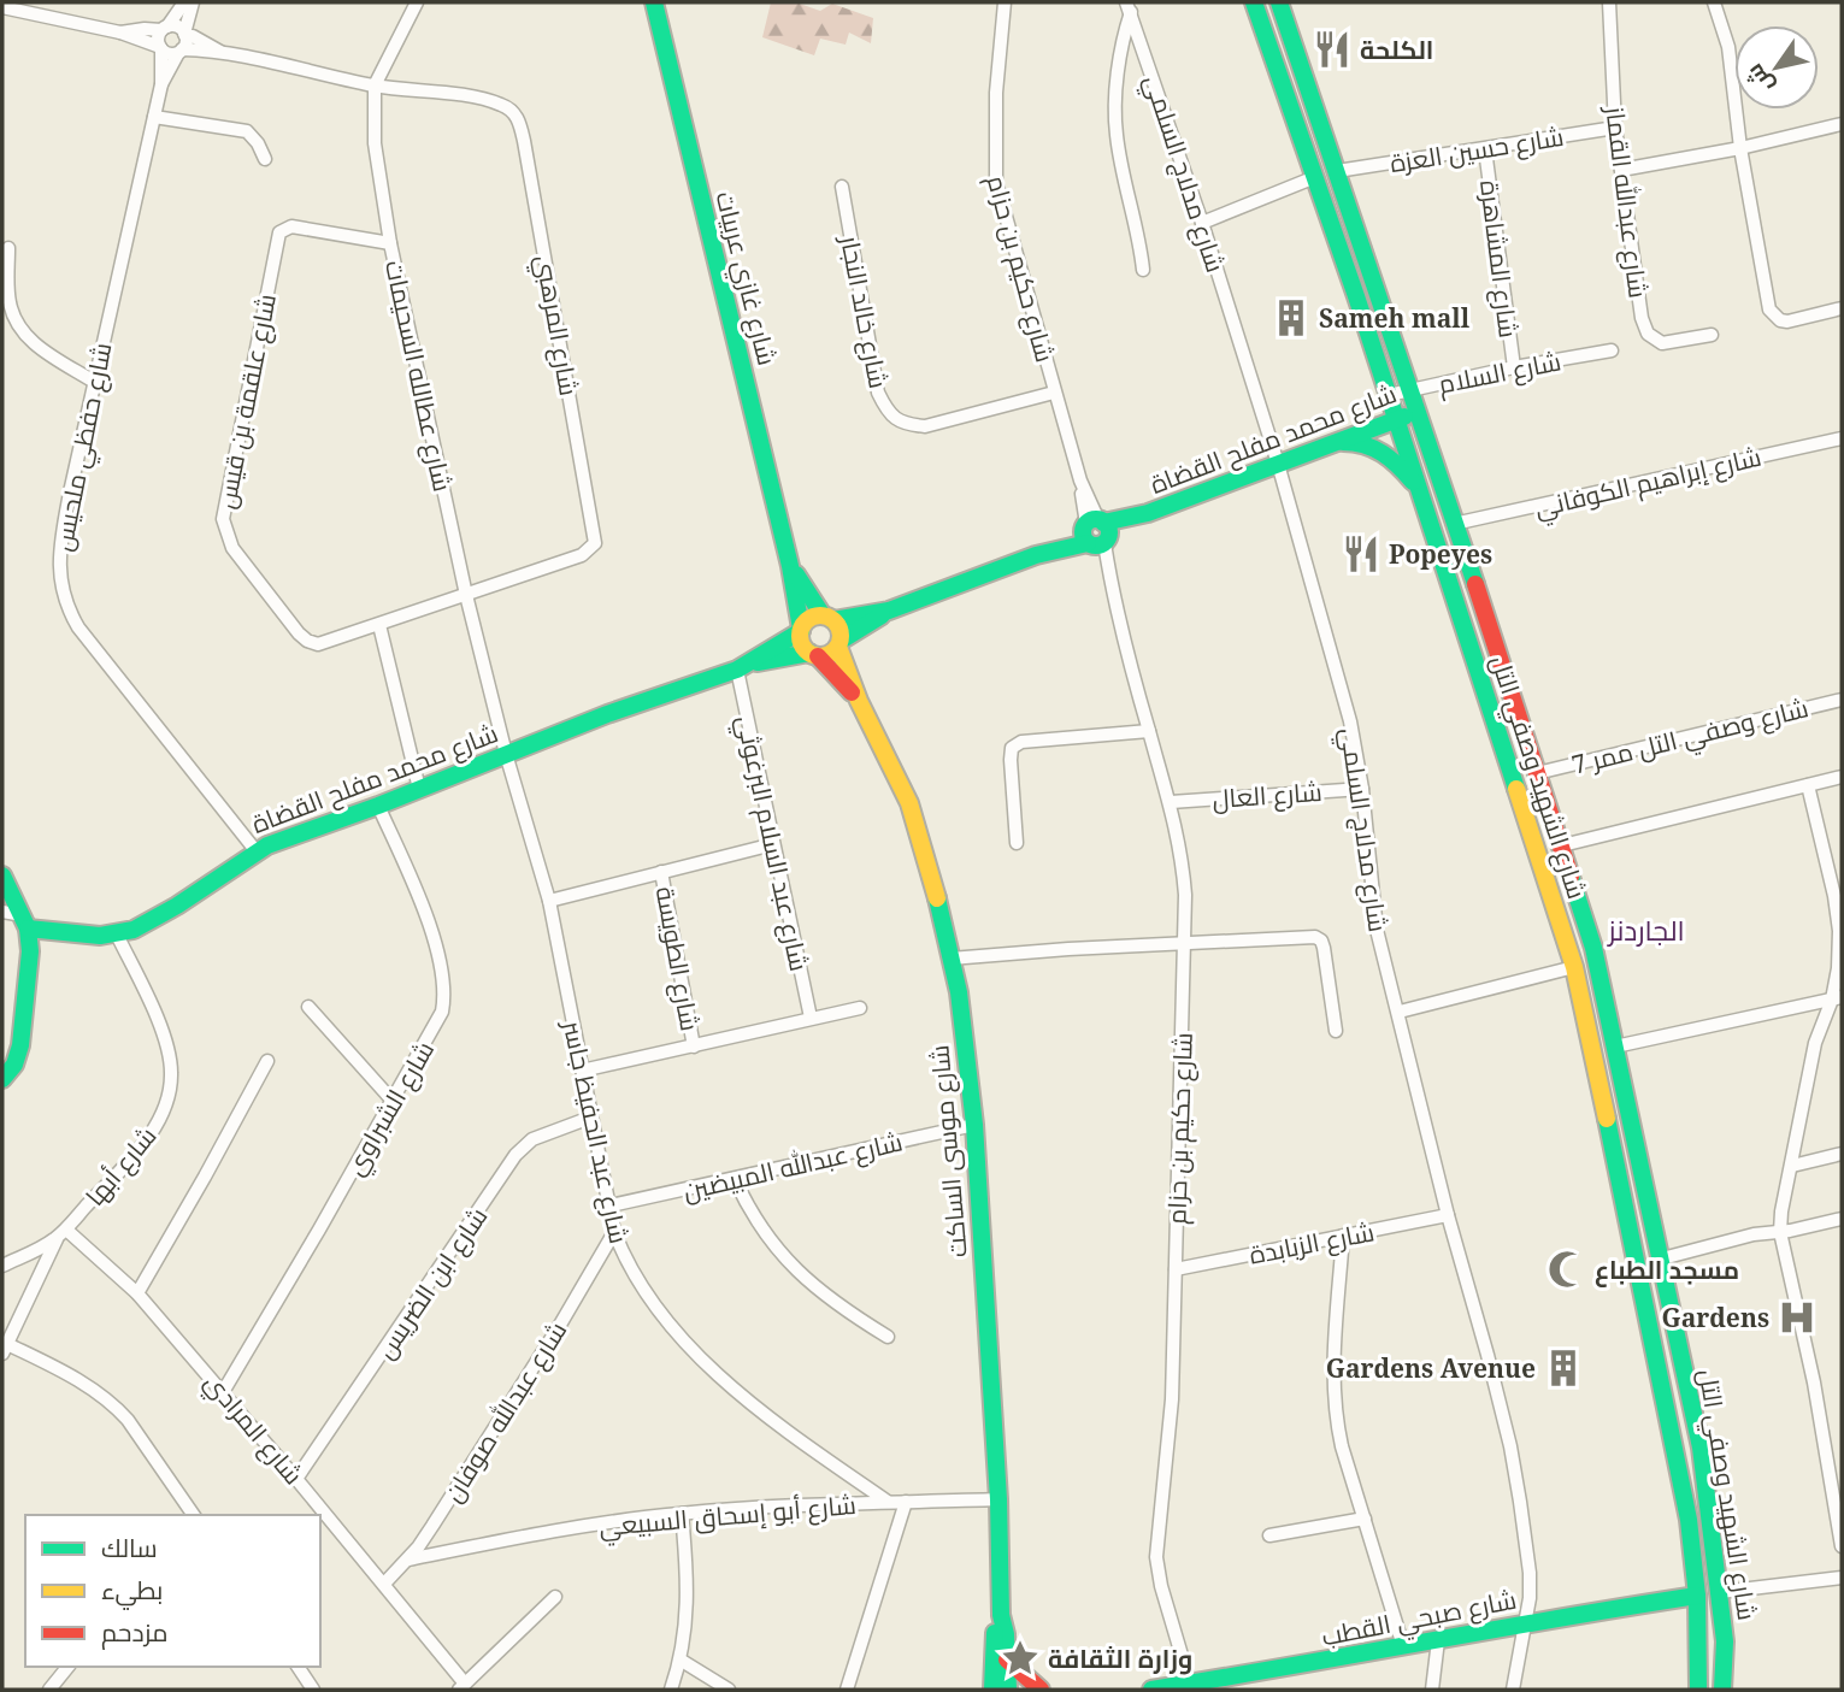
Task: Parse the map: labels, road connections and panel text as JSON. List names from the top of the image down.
{
  "streets": {
    "street": [
      "شارع حسين العزة",
      "شارع مدلاج السلمي",
      "شارع عبدالله القماز",
      "شارع المشاهرة",
      "شارع حكيم بن حزام",
      "شارع غازي عربيات",
      "شارع خالد النجار",
      "شارع المرهبي",
      "شارع السلام",
      "شارع عطالله السحيمات",
      "شارع علقمة بن قيس",
      "شارع محمد مفلح القضاة",
      "شارع حفظي ملحيس",
      "شارع إبراهيم الكوفاني",
      "شارع وصفي التل ممر 7",
      "شارع الشهيد وصفي التل",
      "شارع العال",
      "شارع عبد السلام البرغوثي",
      "شارع الطويسة",
      "شارع الشبراوي",
      "شارع عبد الحفيظ جاسر",
      "شارع موسى الساكت",
      "شارع أبها",
      "شارع عبدالله المبيضين",
      "شارع الزبابدة",
      "شارع ابن الضريس",
      "شارع عبدالله صوفان",
      "شارع المرادي",
      "شارع أبو إسحاق السبيعي",
      "شارع صبحي القطب"
    ]
  },
  "crossings": [
    ["شارع حسين العزة", "شارع عبدالله القماز"],
    ["شارع حسين العزة", "شارع المشاهرة"],
    ["شارع حسين العزة", "شارع الشهيد وصفي التل"],
    ["شارع مدلاج السلمي", "شارع محمد مفلح القضاة"],
    ["شارع مدلاج السلمي", "شارع العال"],
    ["شارع مدلاج السلمي", "شارع الزبابدة"],
    ["شارع مدلاج السلمي", "شارع صبحي القطب"],
    ["شارع المشاهرة", "شارع السلام"],
    ["شارع حكيم بن حزام", "شارع خالد النجار"],
    ["شارع حكيم بن حزام", "شارع محمد مفلح القضاة"],
    ["شارع حكيم بن حزام", "شارع العال"],
    ["شارع حكيم بن حزام", "شارع الزبابدة"],
    ["شارع حكيم بن حزام", "شارع صبحي القطب"],
    ["شارع غازي عربيات", "شارع محمد مفلح القضاة"],
    ["شارع غازي عربيات", "شارع موسى الساكت"],
    ["شارع المرهبي", "شارع عطالله السحيمات"],
    ["شارع المرهبي", "شارع علقمة بن قيس"],
    ["شارع السلام", "شارع الشهيد وصفي التل"],
    ["شارع عطالله السحيمات", "شارع علقمة بن قيس"],
    ["شارع عطالله السحيمات", "شارع محمد مفلح القضاة"],
    ["شارع عطالله السحيمات", "شارع عبد الحفيظ جاسر"],
    ["شارع محمد مفلح القضاة", "شارع حفظي ملحيس"],
    ["شارع محمد مفلح القضاة", "شارع الشهيد وصفي التل"],
    ["شارع محمد مفلح القضاة", "شارع عبد السلام البرغوثي"],
    ["شارع محمد مفلح القضاة", "شارع الشبراوي"],
    ["شارع محمد مفلح القضاة", "شارع عبد الحفيظ جاسر"],
    ["شارع محمد مفلح القضاة", "شارع موسى الساكت"],
    ["شارع محمد مفلح القضاة", "شارع أبها"],
    ["شارع إبراهيم الكوفاني", "شارع الشهيد وصفي التل"],
    ["شارع وصفي التل ممر 7", "شارع الشهيد وصفي التل"],
    ["شارع الشهيد وصفي التل", "شارع صبحي القطب"],
    ["شارع الشبراوي", "شارع المرادي"],
    ["شارع عبد الحفيظ جاسر", "شارع عبدالله المبيضين"],
    ["شارع عبد الحفيظ جاسر", "شارع ابن الضريس"],
    ["شارع عبد الحفيظ جاسر", "شارع عبدالله صوفان"],
    ["شارع عبد الحفيظ جاسر", "شارع أبو إسحاق السبيعي"],
    ["شارع موسى الساكت", "شارع عبدالله المبيضين"],
    ["شارع موسى الساكت", "شارع أبو إسحاق السبيعي"],
    ["شارع أبها", "شارع المرادي"],
    ["شارع ابن الضريس", "شارع المرادي"],
    ["شارع عبدالله صوفان", "شارع المرادي"],
    ["شارع عبدالله صوفان", "شارع أبو إسحاق السبيعي"]
  ],
  "districts": ["الجاردنز"],
  "places": {
    "restaurant": ["الكلحة", "Popeyes"],
    "building": ["Sameh mall", "Gardens Avenue"],
    "mosque": ["مسجد الطباع"],
    "hospital": ["Gardens"],
    "place": ["وزارة الثقافة"]
  },
  "legend": ["سالك", "بطيء", "مزدحم"],
  "north": "bottom left"
}
